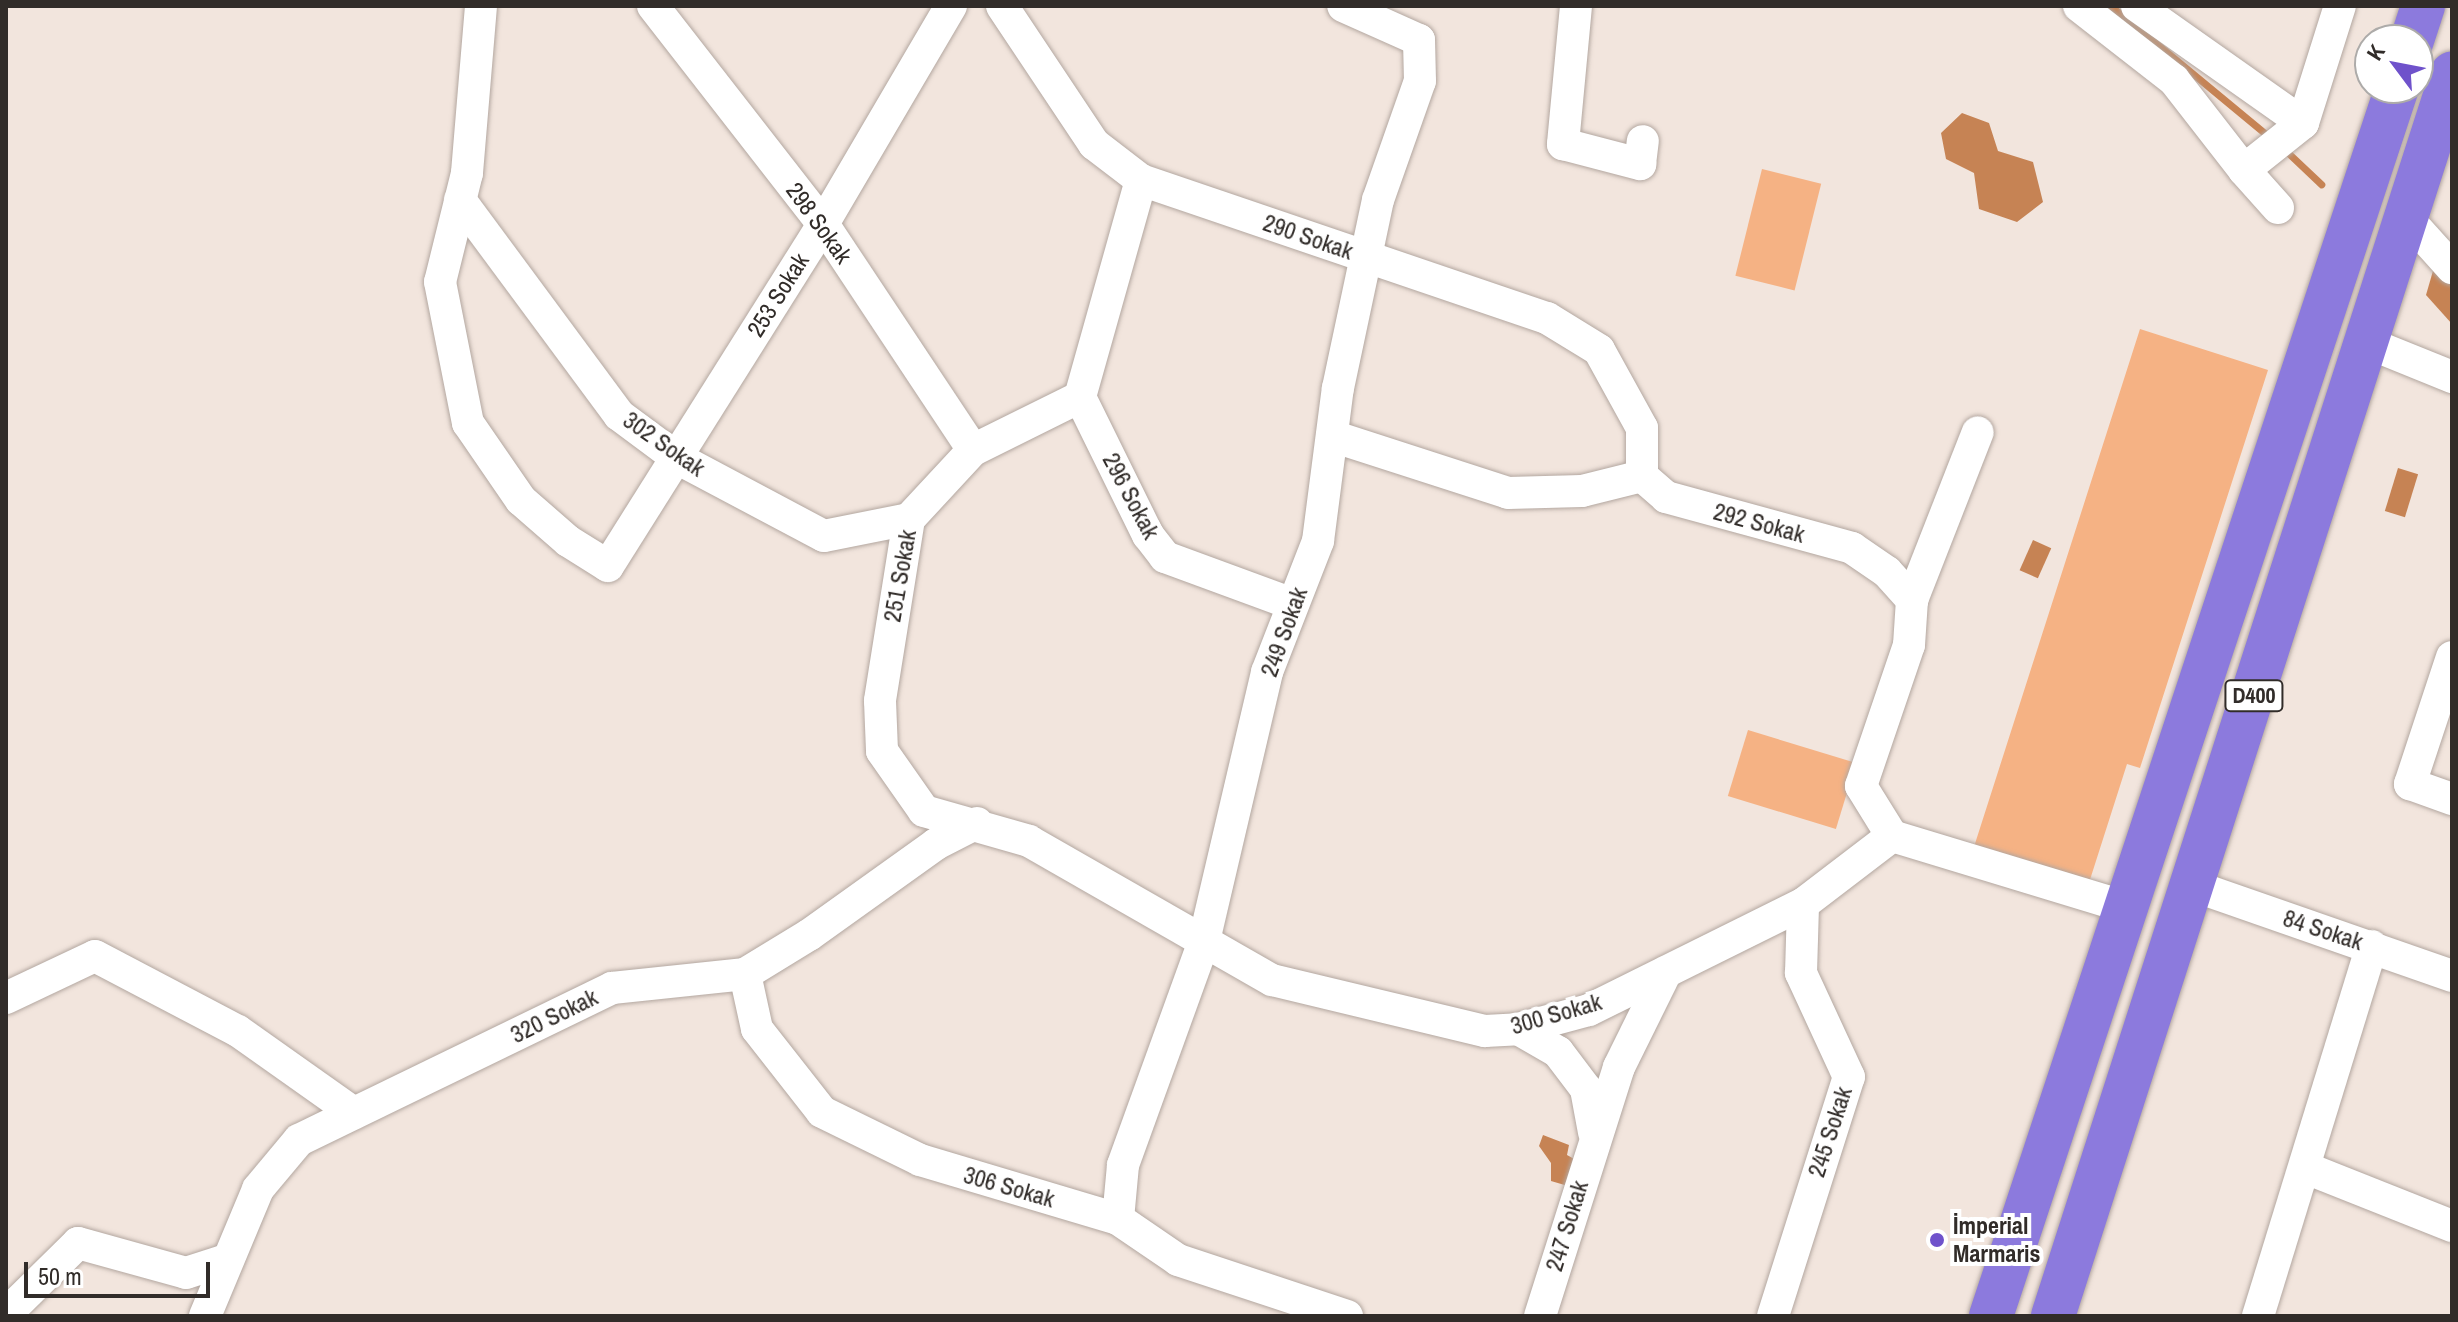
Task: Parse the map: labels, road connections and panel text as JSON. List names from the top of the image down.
{
  "streets": {
    "highway": ["D400"],
    "street": [
      "298 Sokak",
      "290 Sokak",
      "253 Sokak",
      "302 Sokak",
      "296 Sokak",
      "292 Sokak",
      "251 Sokak",
      "249 Sokak",
      "84 Sokak",
      "300 Sokak",
      "320 Sokak",
      "245 Sokak",
      "306 Sokak",
      "247 Sokak"
    ]
  },
  "crossings": [
    ["298 Sokak", "253 Sokak"],
    ["298 Sokak", "251 Sokak"],
    ["290 Sokak", "292 Sokak"],
    ["290 Sokak", "249 Sokak"],
    ["253 Sokak", "302 Sokak"],
    ["302 Sokak", "251 Sokak"],
    ["296 Sokak", "251 Sokak"],
    ["296 Sokak", "249 Sokak"],
    ["251 Sokak", "300 Sokak"],
    ["251 Sokak", "320 Sokak"],
    ["249 Sokak", "300 Sokak"],
    ["249 Sokak", "306 Sokak"],
    ["D400", "84 Sokak"],
    ["300 Sokak", "320 Sokak"],
    ["300 Sokak", "245 Sokak"],
    ["300 Sokak", "247 Sokak"],
    ["320 Sokak", "306 Sokak"]
  ],
  "places": ["İmperial Marmaris"],
  "scale_bar": "50 m",
  "north": "top left"
}
